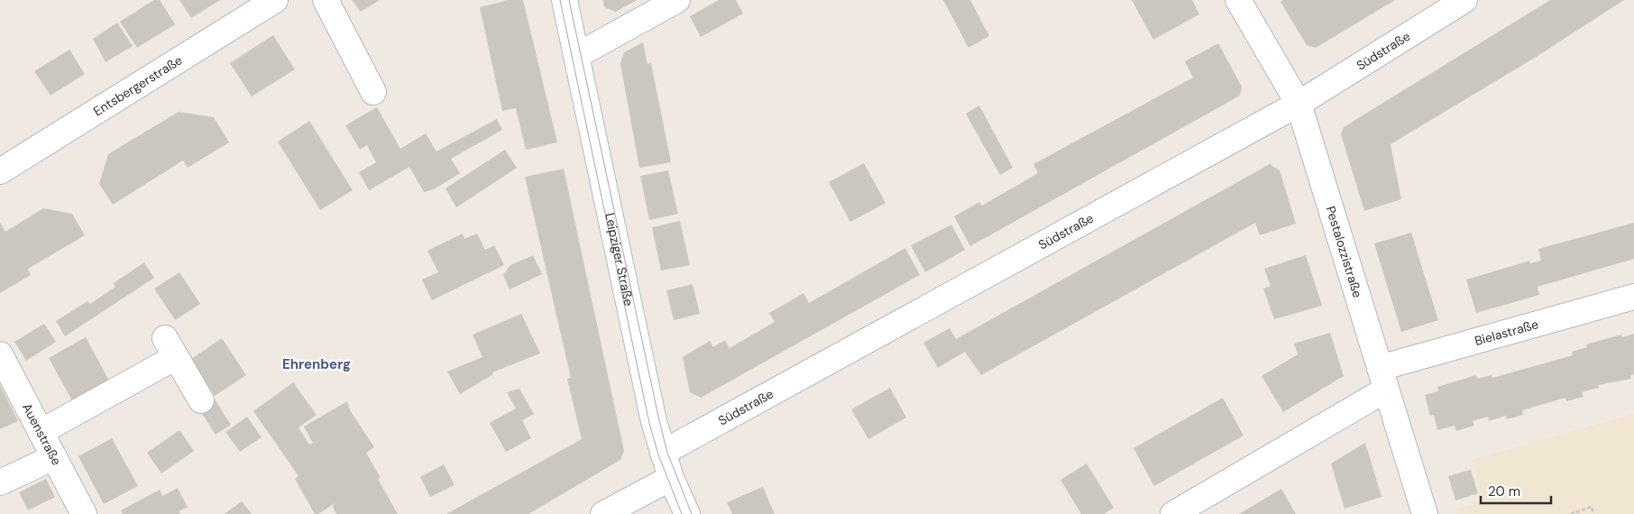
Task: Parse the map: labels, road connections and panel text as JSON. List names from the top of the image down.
{
  "streets": {
    "street": [
      "Südstraße",
      "Entsbergerstraße",
      "Pestalozzistraße",
      "Leipziger Straße",
      "Bielastraße",
      "Auenstraße"
    ]
  },
  "crossings": [
    ["Südstraße", "Pestalozzistraße"],
    ["Südstraße", "Leipziger Straße"],
    ["Pestalozzistraße", "Bielastraße"]
  ],
  "districts": ["Ehrenberg"],
  "scale_bar": "20 m"
}
